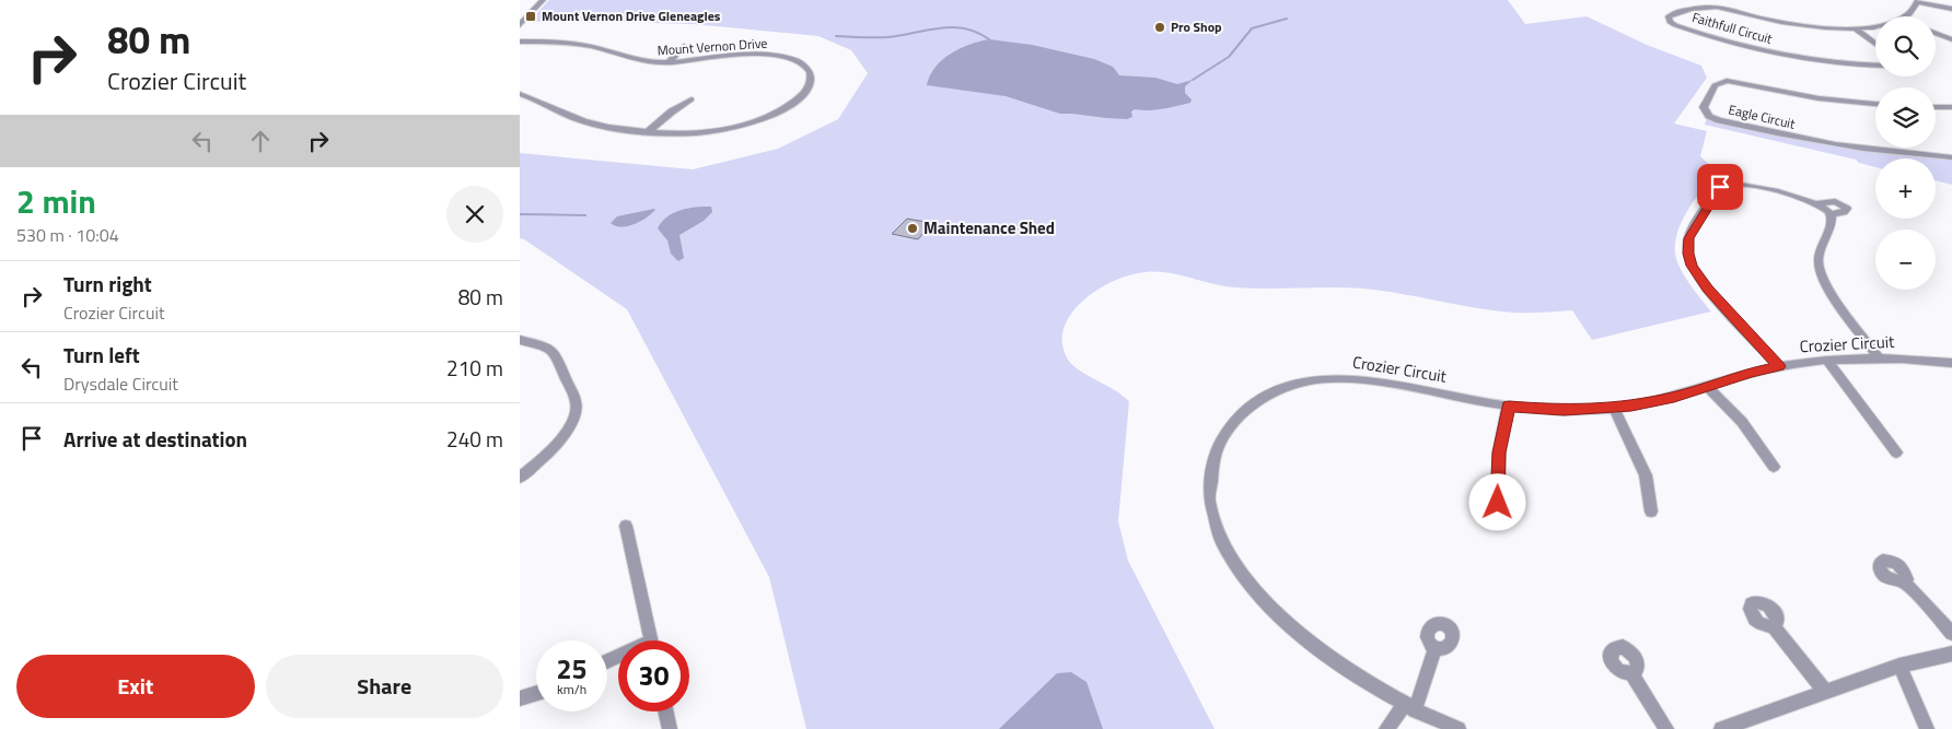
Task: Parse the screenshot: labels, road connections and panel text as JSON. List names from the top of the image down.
{
  "streets": {
    "street": [
      "Faithfull Circuit",
      "Mount Vernon Drive",
      "Eagle Circuit",
      "Crozier Circuit"
    ]
  },
  "places": {
    "transit": ["Mount Vernon Drive Gleneagles"],
    "other": ["Pro Shop", "Maintenance Shed"]
  },
  "page": {
    "turn": ["80 m", "Crozier Circuit"],
    "map_buttons": ["+", "−"],
    "heading": ["2 min", "530 m · 10:04"],
    "list": [
      {
        "name": "Turn right",
        "note": "Crozier Circuit",
        "value": "80 m"
      },
      {
        "name": "Turn left",
        "note": "Drysdale Circuit",
        "value": "210 m"
      },
      {
        "name": "Arrive at destination",
        "value": "240 m"
      }
    ],
    "speed": "25 km/h",
    "limit": "30",
    "buttons": ["Exit", "Share"]
  }
}
